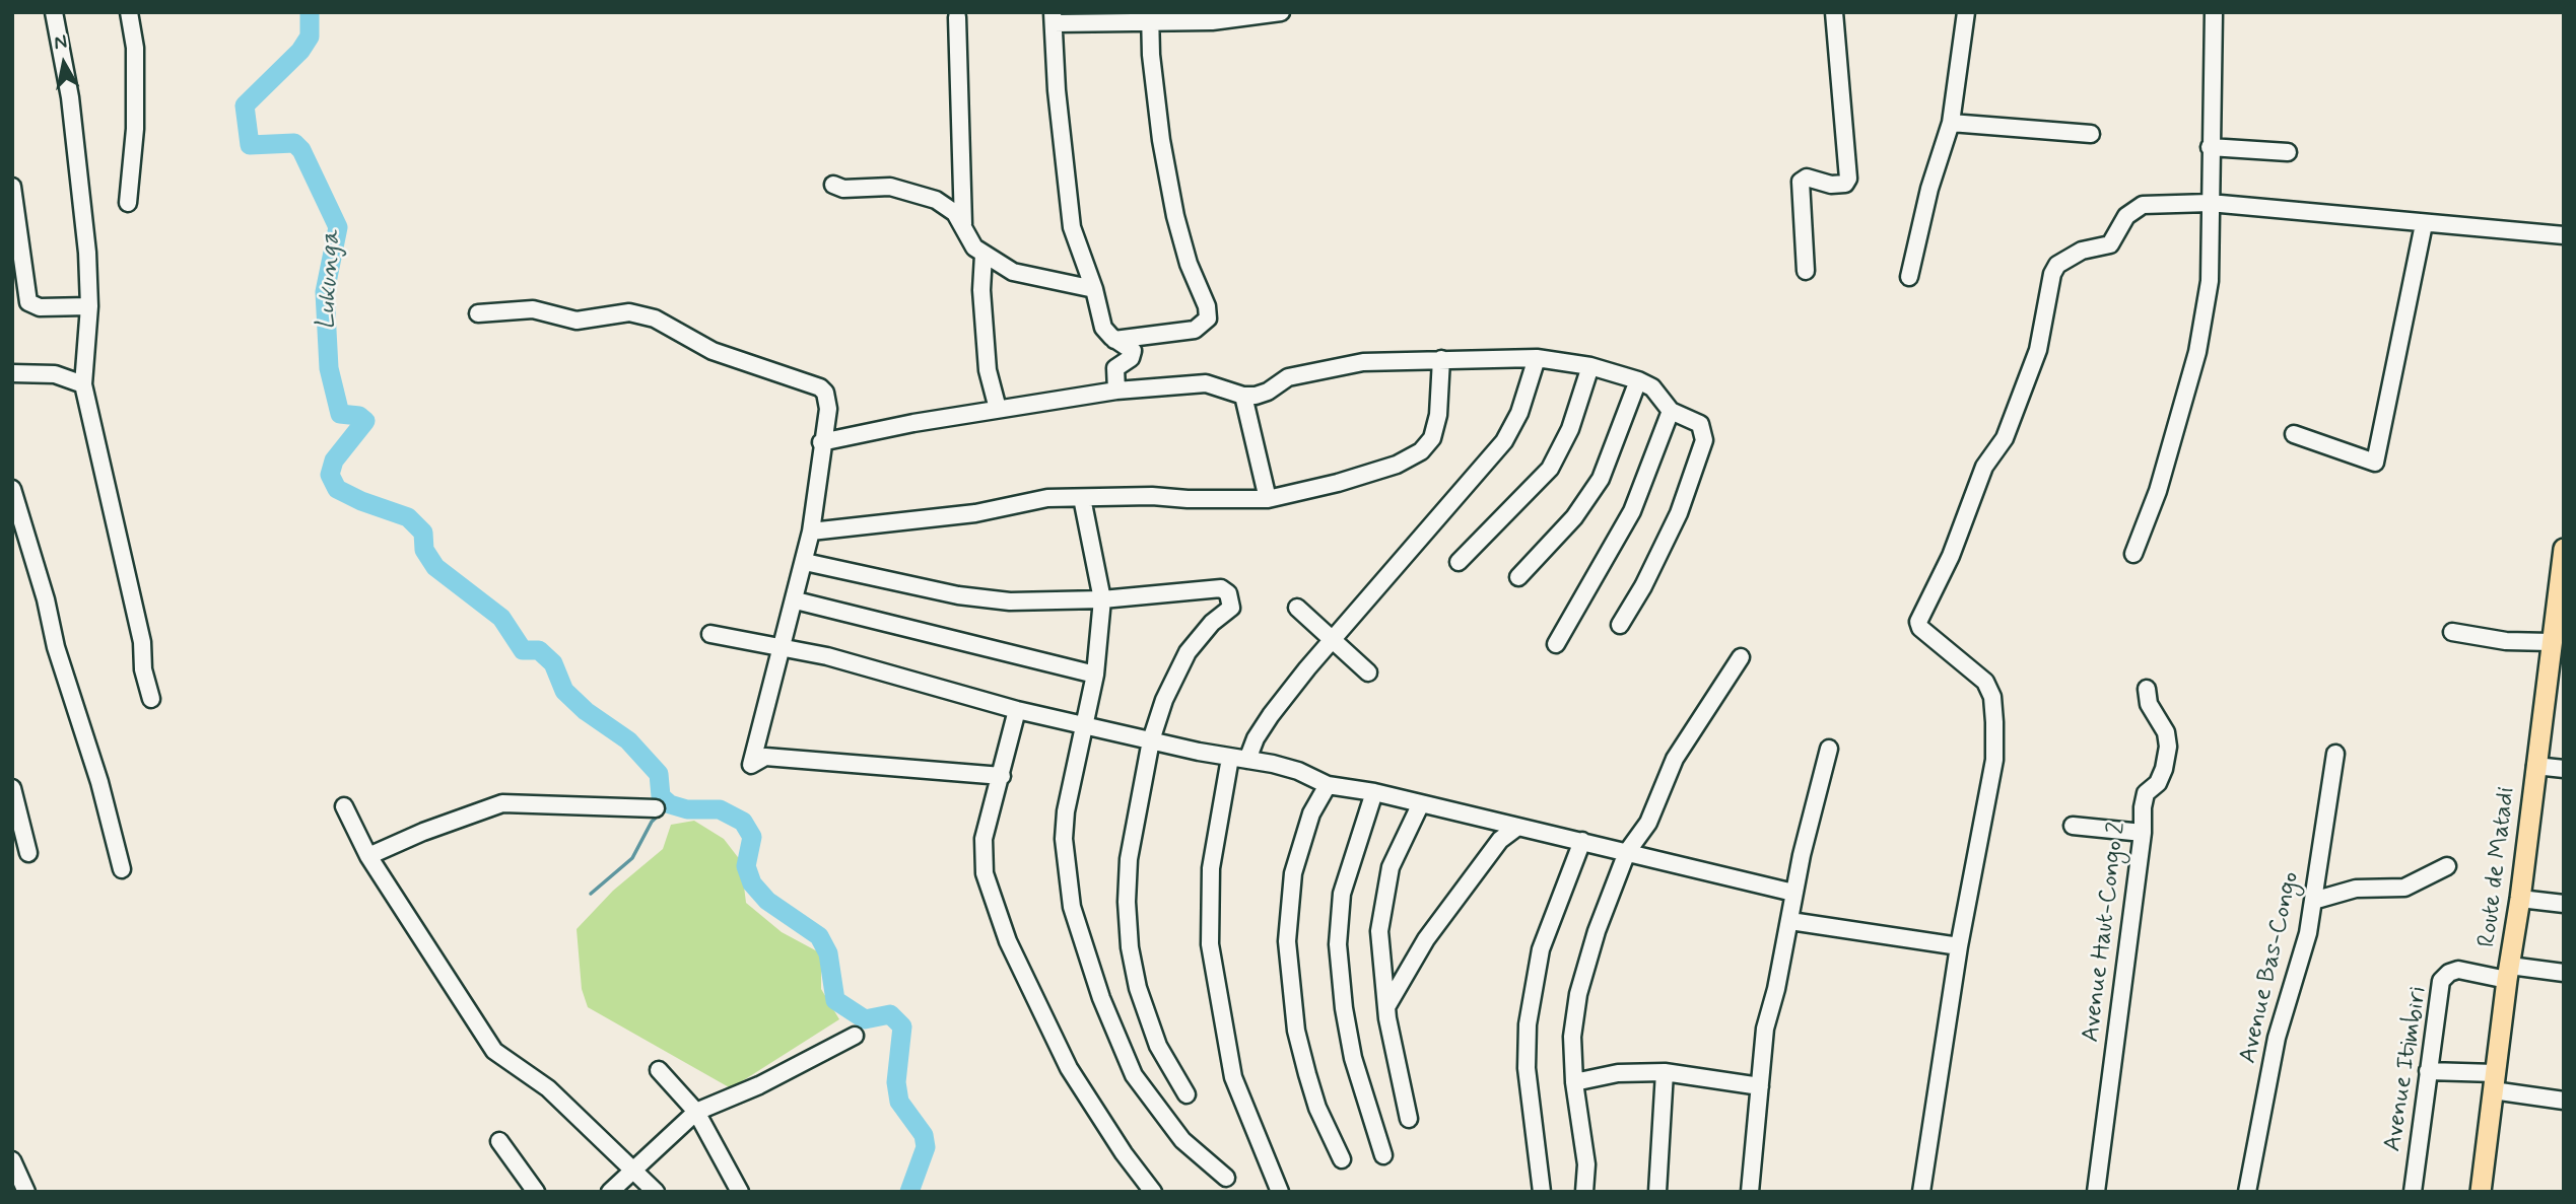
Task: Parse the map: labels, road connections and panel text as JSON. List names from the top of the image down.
{
  "streets": {
    "main road": ["Route de Matadi"],
    "street": ["Avenue Haut-Congo 2", "Avenue Bas-Congo", "Avenue Itimbiri"]
  },
  "crossings": [
    ["Route de Matadi", "Avenue Itimbiri"]
  ],
  "water": ["Lukunga"],
  "north": "top"
}
